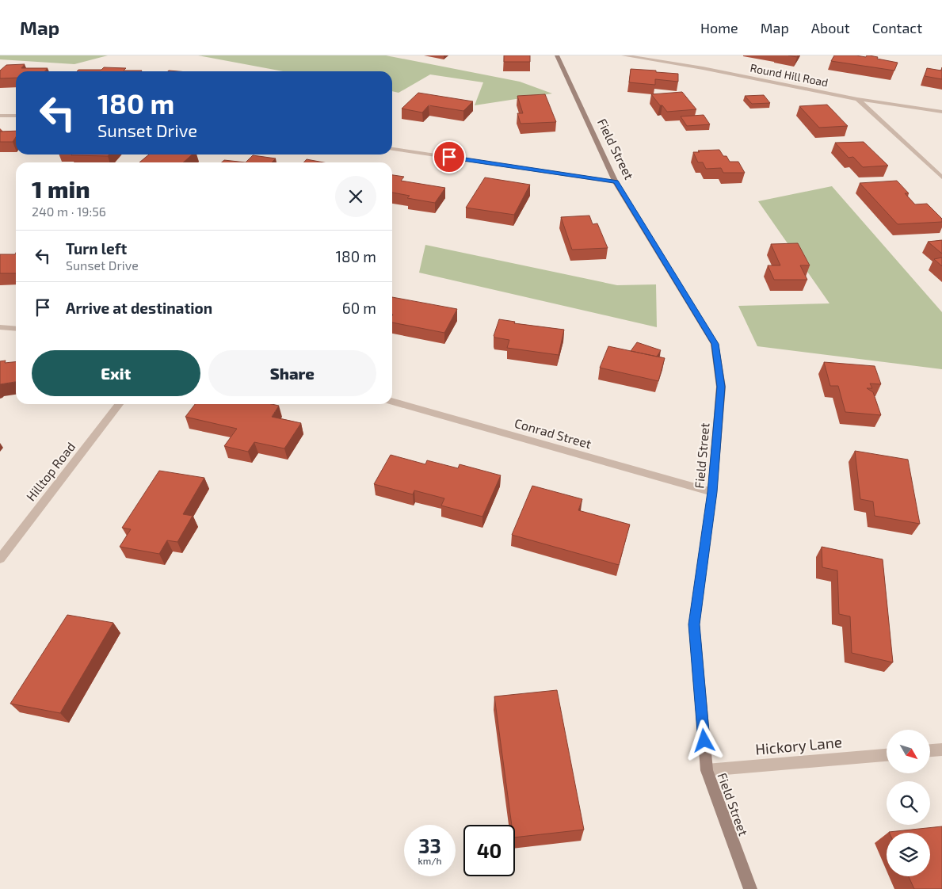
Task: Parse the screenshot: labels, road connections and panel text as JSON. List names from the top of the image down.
{
  "streets": {
    "street": [
      "Round Hill Road",
      "Field Street",
      "Conrad Street",
      "Hilltop Road",
      "Hickory Lane"
    ]
  },
  "crossings": [
    ["Field Street", "Conrad Street"],
    ["Field Street", "Hickory Lane"]
  ],
  "north": "bottom right",
  "page": {
    "header": "Map",
    "nav": [
      "Home",
      "Map",
      "About",
      "Contact"
    ],
    "turn": ["180 m", "Sunset Drive"],
    "heading": ["1 min", "240 m · 19:56"],
    "list": [
      {
        "name": "Turn left",
        "note": "Sunset Drive",
        "value": "180 m"
      },
      {
        "name": "Arrive at destination",
        "value": "60 m"
      }
    ],
    "buttons": ["Exit", "Share"],
    "speed": "33 km/h",
    "limit": "40"
  }
}
